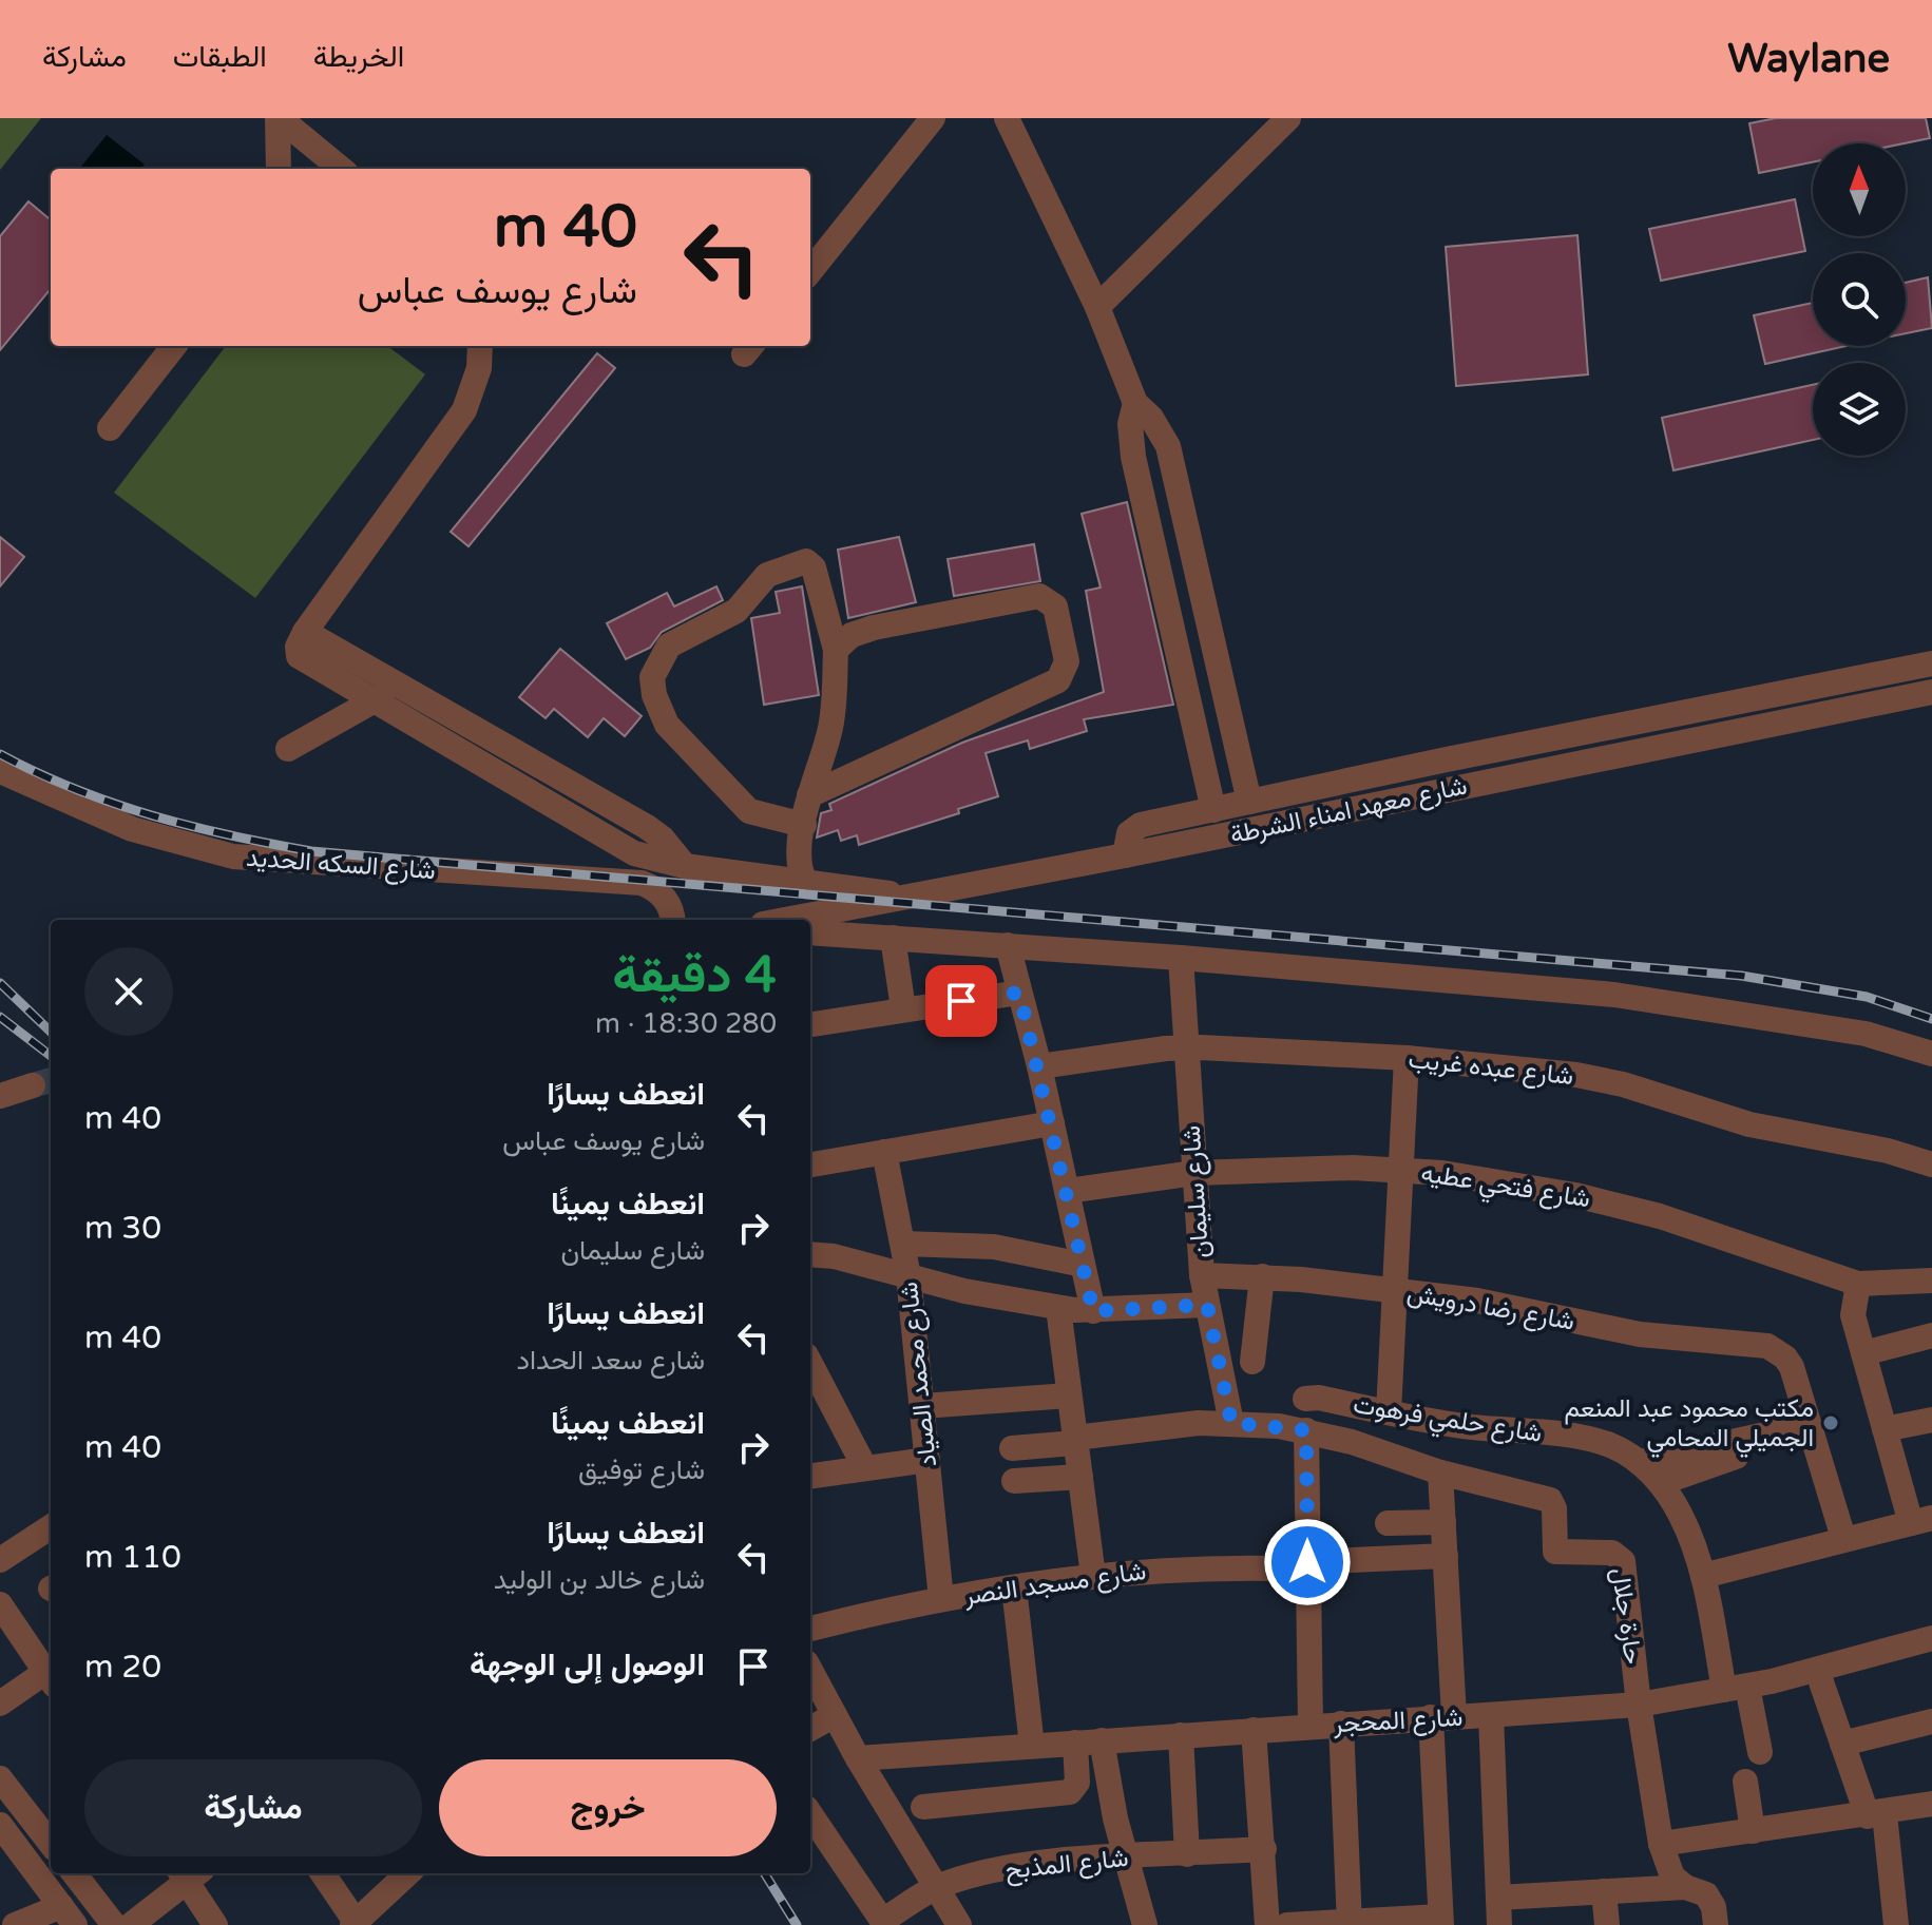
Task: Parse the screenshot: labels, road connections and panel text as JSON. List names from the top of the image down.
{
  "streets": {
    "street": [
      "شارع معهد امناء الشرطة",
      "شارع السكه الحديد",
      "شارع عبده غريب",
      "شارع فتحي عطيه",
      "شارع سليمان",
      "شارع رضا درويش",
      "شارع محمد الصياد",
      "شارع حلمي فرهوت",
      "شارع مسجد النصر",
      "حارة جلال",
      "شارع المحجر",
      "شارع المذبح"
    ]
  },
  "crossings": [
    ["شارع عبده غريب", "شارع سليمان"],
    ["شارع فتحي عطيه", "شارع سليمان"],
    ["شارع سليمان", "شارع رضا درويش"],
    ["شارع محمد الصياد", "شارع مسجد النصر"],
    ["شارع حلمي فرهوت", "شارع المحجر"],
    ["حارة جلال", "شارع المحجر"]
  ],
  "places": ["مكتب محمود عبد المنعم الجميلي المحامي"],
  "north": "top",
  "page": {
    "header": "Waylane",
    "nav": ["الخريطة", "الطبقات", "مشاركة"],
    "turn": ["40 m", "شارع يوسف عباس"],
    "heading": ["4 دقيقة", "280 m · 18:30"],
    "list": [
      {
        "name": "انعطف يسارًا",
        "note": "شارع يوسف عباس",
        "value": "40 m"
      },
      {
        "name": "انعطف يمينًا",
        "note": "شارع سليمان",
        "value": "30 m"
      },
      {
        "name": "انعطف يسارًا",
        "note": "شارع سعد الحداد",
        "value": "40 m"
      },
      {
        "name": "انعطف يمينًا",
        "note": "شارع توفيق",
        "value": "40 m"
      },
      {
        "name": "انعطف يسارًا",
        "note": "شارع خالد بن الوليد",
        "value": "110 m"
      },
      {
        "name": "الوصول إلى الوجهة",
        "value": "20 m"
      }
    ],
    "buttons": ["خروج", "مشاركة"]
  }
}
